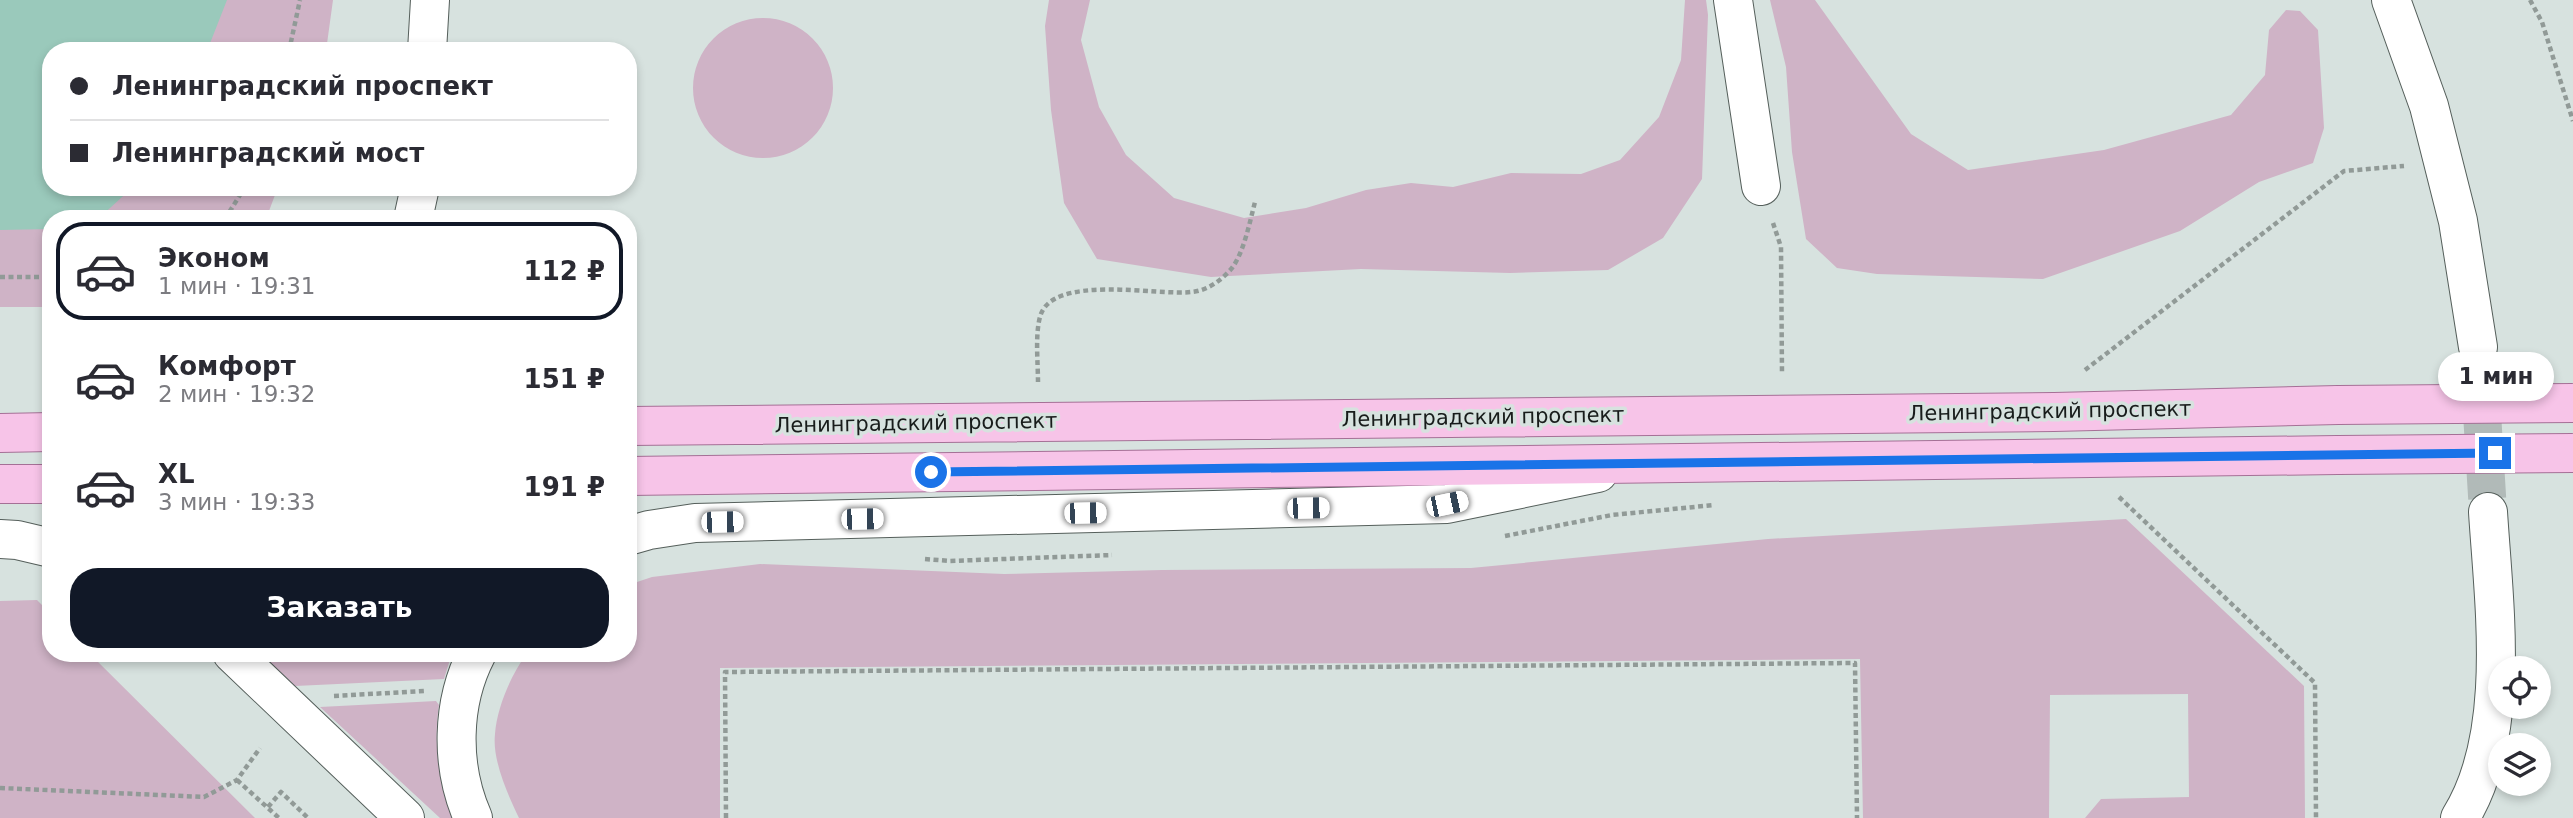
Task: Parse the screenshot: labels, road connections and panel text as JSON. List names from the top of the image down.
{
  "streets": {
    "main road": ["Ленинградский проспект"]
  },
  "page": {
    "banner": ["Ленинградский проспект", "Ленинградский мост"],
    "list": [
      {
        "name": "Эконом",
        "note": "1 мин · 19:31",
        "value": "112 ₽"
      },
      {
        "name": "Комфорт",
        "note": "2 мин · 19:32",
        "value": "151 ₽"
      },
      {
        "name": "XL",
        "note": "3 мин · 19:33",
        "value": "191 ₽"
      }
    ],
    "bubble": "1 мин",
    "buttons": "Заказать"
  }
}
